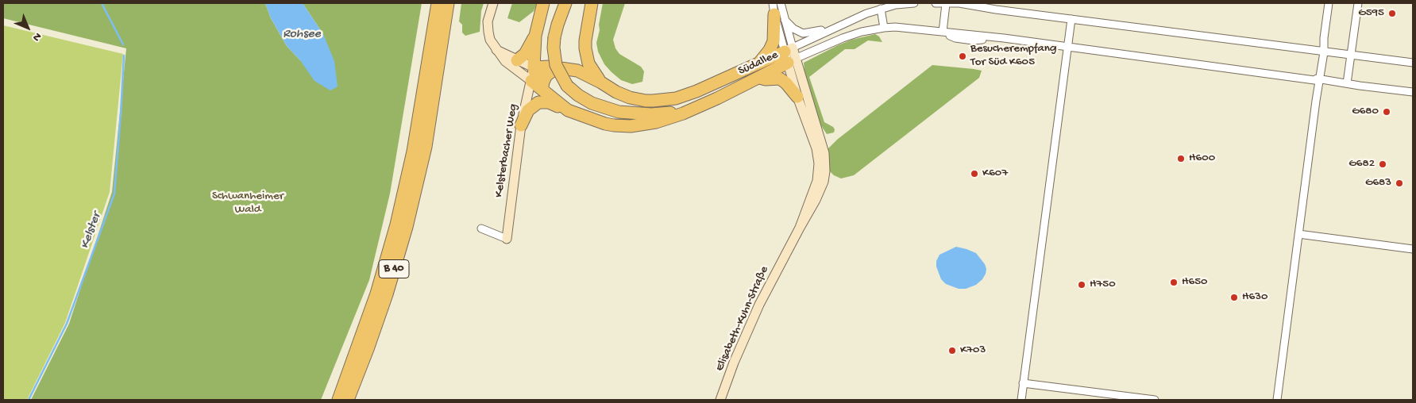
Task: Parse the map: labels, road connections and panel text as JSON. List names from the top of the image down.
{
  "streets": {
    "highway": ["Südallee", "B 40"],
    "street": ["Kelsterbacher Weg", "Elisabeth-Kuhn-Straße"]
  },
  "crossings": [
    ["Südallee", "Kelsterbacher Weg"],
    ["Südallee", "Elisabeth-Kuhn-Straße"]
  ],
  "water": ["Rohsee", "Kelster"],
  "parks": ["Schwanheimer Wald"],
  "places": [
    "G595",
    "Besucherempfang Tor Süd K605",
    "G680",
    "H600",
    "G682",
    "K607",
    "G683",
    "H650",
    "H750",
    "H630",
    "K703"
  ],
  "north": "bottom right"
}
